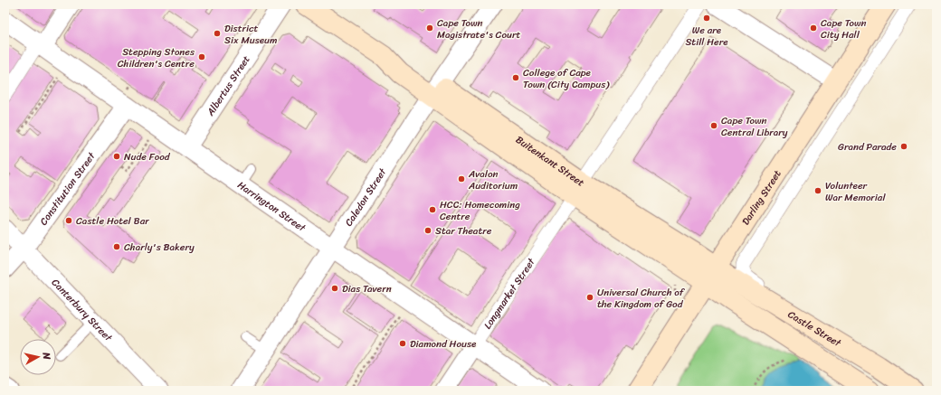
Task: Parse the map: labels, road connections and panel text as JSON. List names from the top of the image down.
{
  "streets": {
    "main road": ["Buitenkant Street", "Darling Street", "Castle Street"],
    "street": [
      "Albertus Street",
      "Constitution Street",
      "Caledon Street",
      "Harrington Street",
      "Longmarket Street",
      "Canterbury Street"
    ]
  },
  "crossings": [
    ["Albertus Street", "Harrington Street"],
    ["Buitenkant Street", "Caledon Street"],
    ["Buitenkant Street", "Darling Street"],
    ["Buitenkant Street", "Longmarket Street"],
    ["Buitenkant Street", "Castle Street"],
    ["Constitution Street", "Harrington Street"],
    ["Constitution Street", "Canterbury Street"],
    ["Caledon Street", "Harrington Street"],
    ["Darling Street", "Castle Street"],
    ["Harrington Street", "Longmarket Street"]
  ],
  "places": [
    "We are Still Here",
    "Cape Town Magistrate's Court",
    "Cape Town City Hall",
    "District Six Museum",
    "Stepping Stones Children's Centre",
    "College of Cape Town (City Campus)",
    "Cape Town Central Library",
    "Grand Parade",
    "Nude Food",
    "Avalon Auditorium",
    "Volunteer War Memorial",
    "HCC: Homecoming Centre",
    "Castle Hotel Bar",
    "Star Theatre",
    "Charly's Bakery",
    "Dias Tavern",
    "Universal Church of the Kingdom of God",
    "Diamond House"
  ],
  "north": "right"
}
